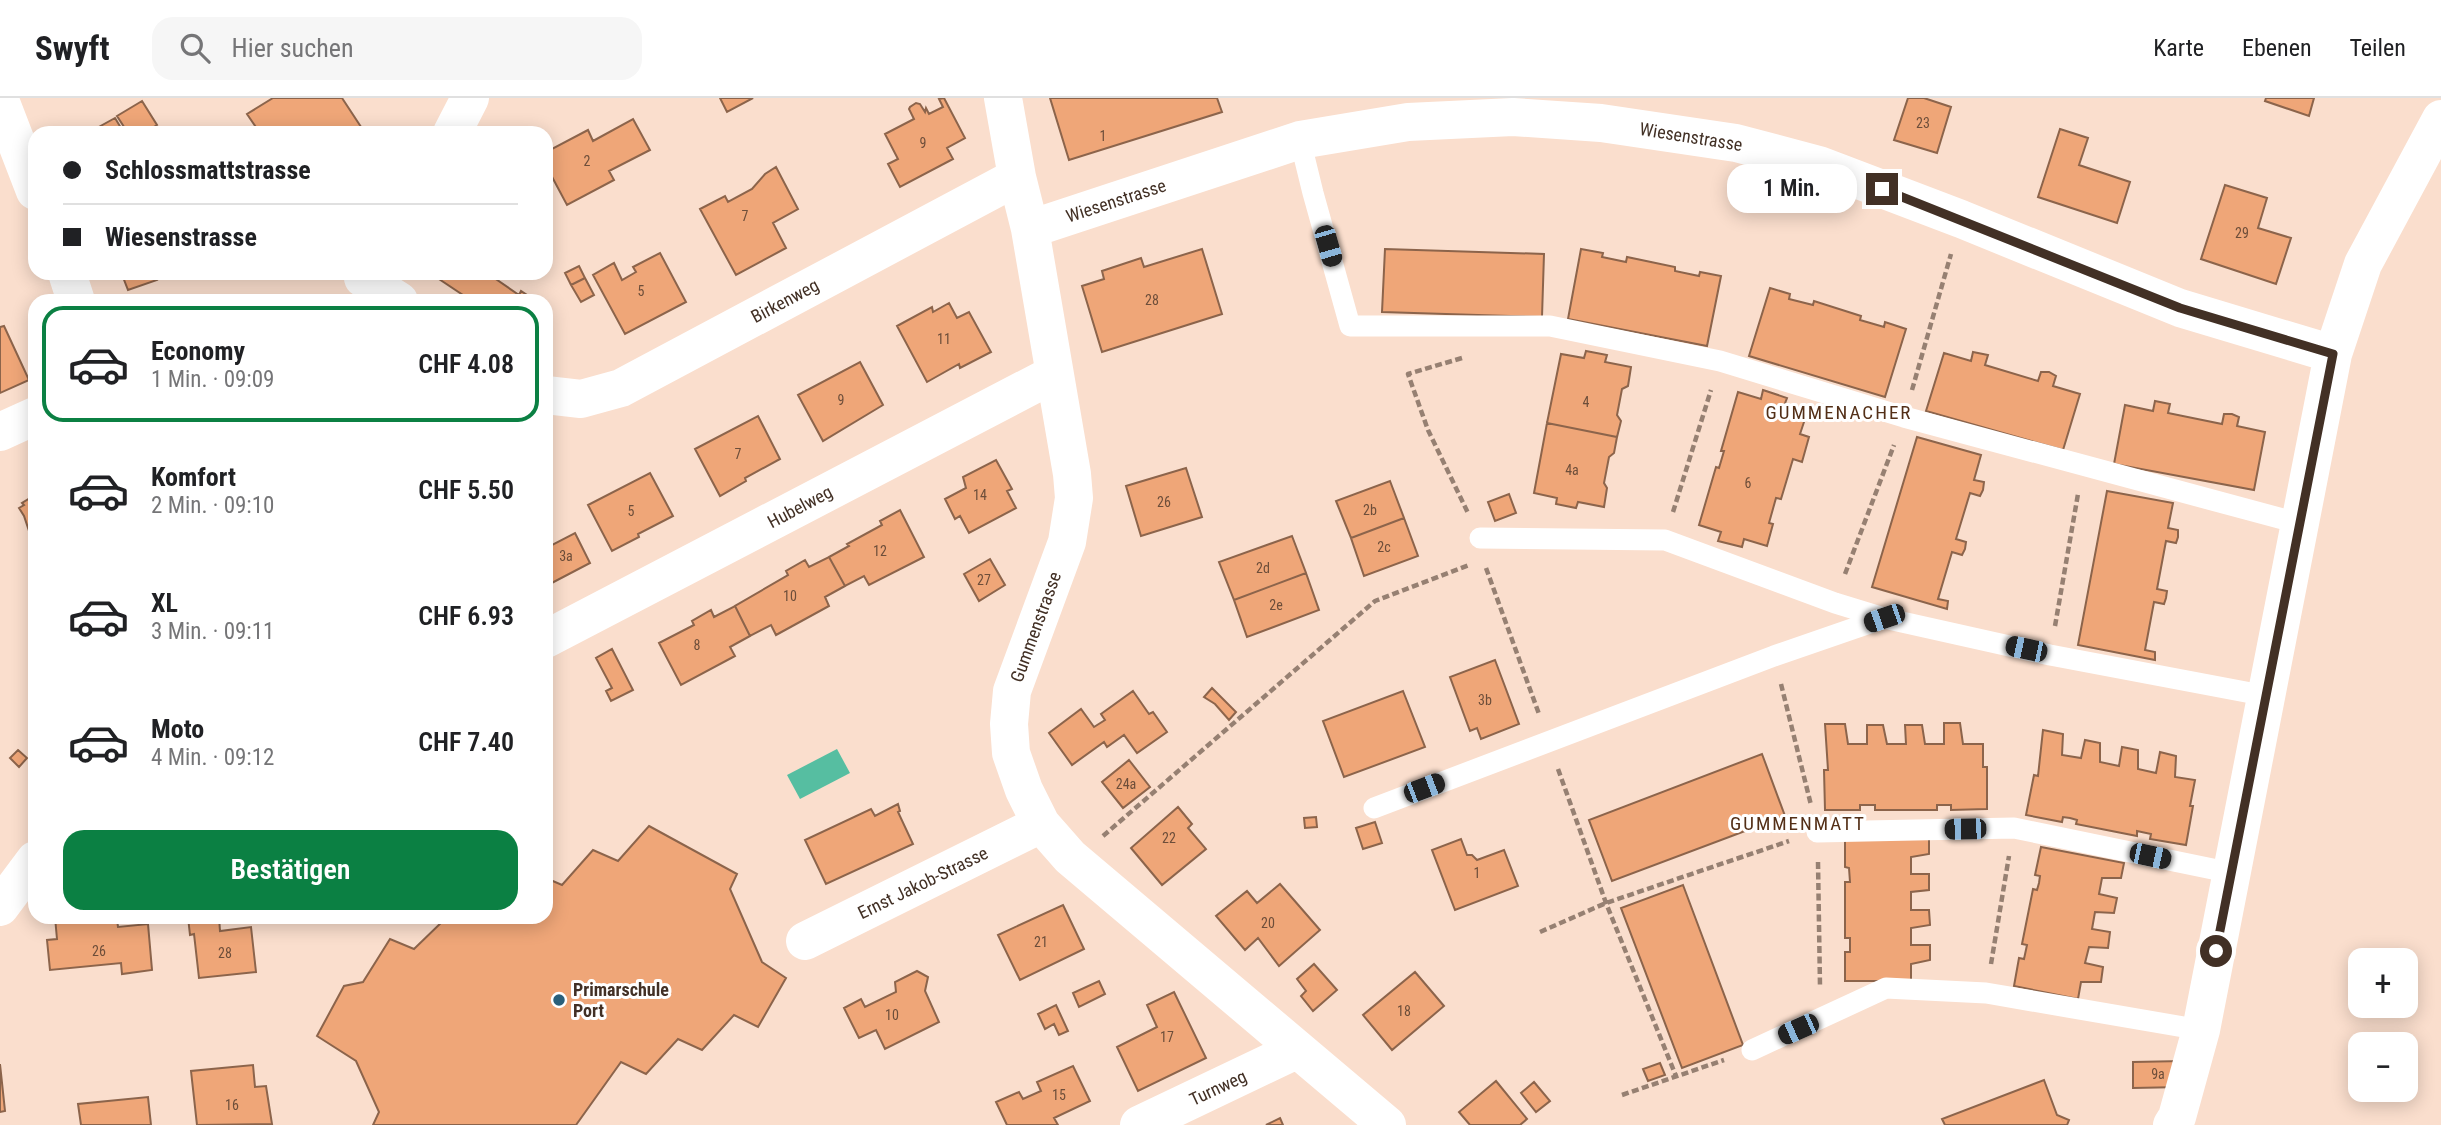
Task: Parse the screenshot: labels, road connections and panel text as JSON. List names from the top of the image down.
{
  "streets": {
    "street": [
      "Wiesenstrasse",
      "Birkenweg",
      "Hubelweg",
      "Gummenstrasse",
      "Ernst Jakob-Strasse",
      "Turnweg"
    ]
  },
  "crossings": [
    ["Wiesenstrasse", "Gummenstrasse"],
    ["Birkenweg", "Gummenstrasse"],
    ["Hubelweg", "Gummenstrasse"],
    ["Gummenstrasse", "Ernst Jakob-Strasse"],
    ["Gummenstrasse", "Turnweg"]
  ],
  "districts": ["GUMMENACHER", "GUMMENMATT"],
  "places": ["Primarschule Port"],
  "house_numbers": [
    "23",
    "1",
    "9",
    "2",
    "7",
    "29",
    "5",
    "28",
    "11",
    "9",
    "4",
    "7",
    "4a",
    "6",
    "14",
    "26",
    "2b",
    "5",
    "2c",
    "12",
    "3a",
    "2d",
    "27",
    "10",
    "2e",
    "8",
    "3b",
    "24a",
    "22",
    "1",
    "20",
    "21",
    "26",
    "28",
    "18",
    "10",
    "17",
    "9a",
    "15",
    "16"
  ],
  "page": {
    "header": "Swyft",
    "search": "Hier suchen",
    "nav": ["Karte", "Ebenen", "Teilen"],
    "banner": ["Schlossmattstrasse", "Wiesenstrasse"],
    "bubble": "1 Min.",
    "list": [
      {
        "name": "Economy",
        "note": "1 Min. · 09:09",
        "value": "CHF 4.08"
      },
      {
        "name": "Komfort",
        "note": "2 Min. · 09:10",
        "value": "CHF 5.50"
      },
      {
        "name": "XL",
        "note": "3 Min. · 09:11",
        "value": "CHF 6.93"
      },
      {
        "name": "Moto",
        "note": "4 Min. · 09:12",
        "value": "CHF 7.40"
      }
    ],
    "buttons": "Bestätigen",
    "map_buttons": ["+", "−"]
  }
}
